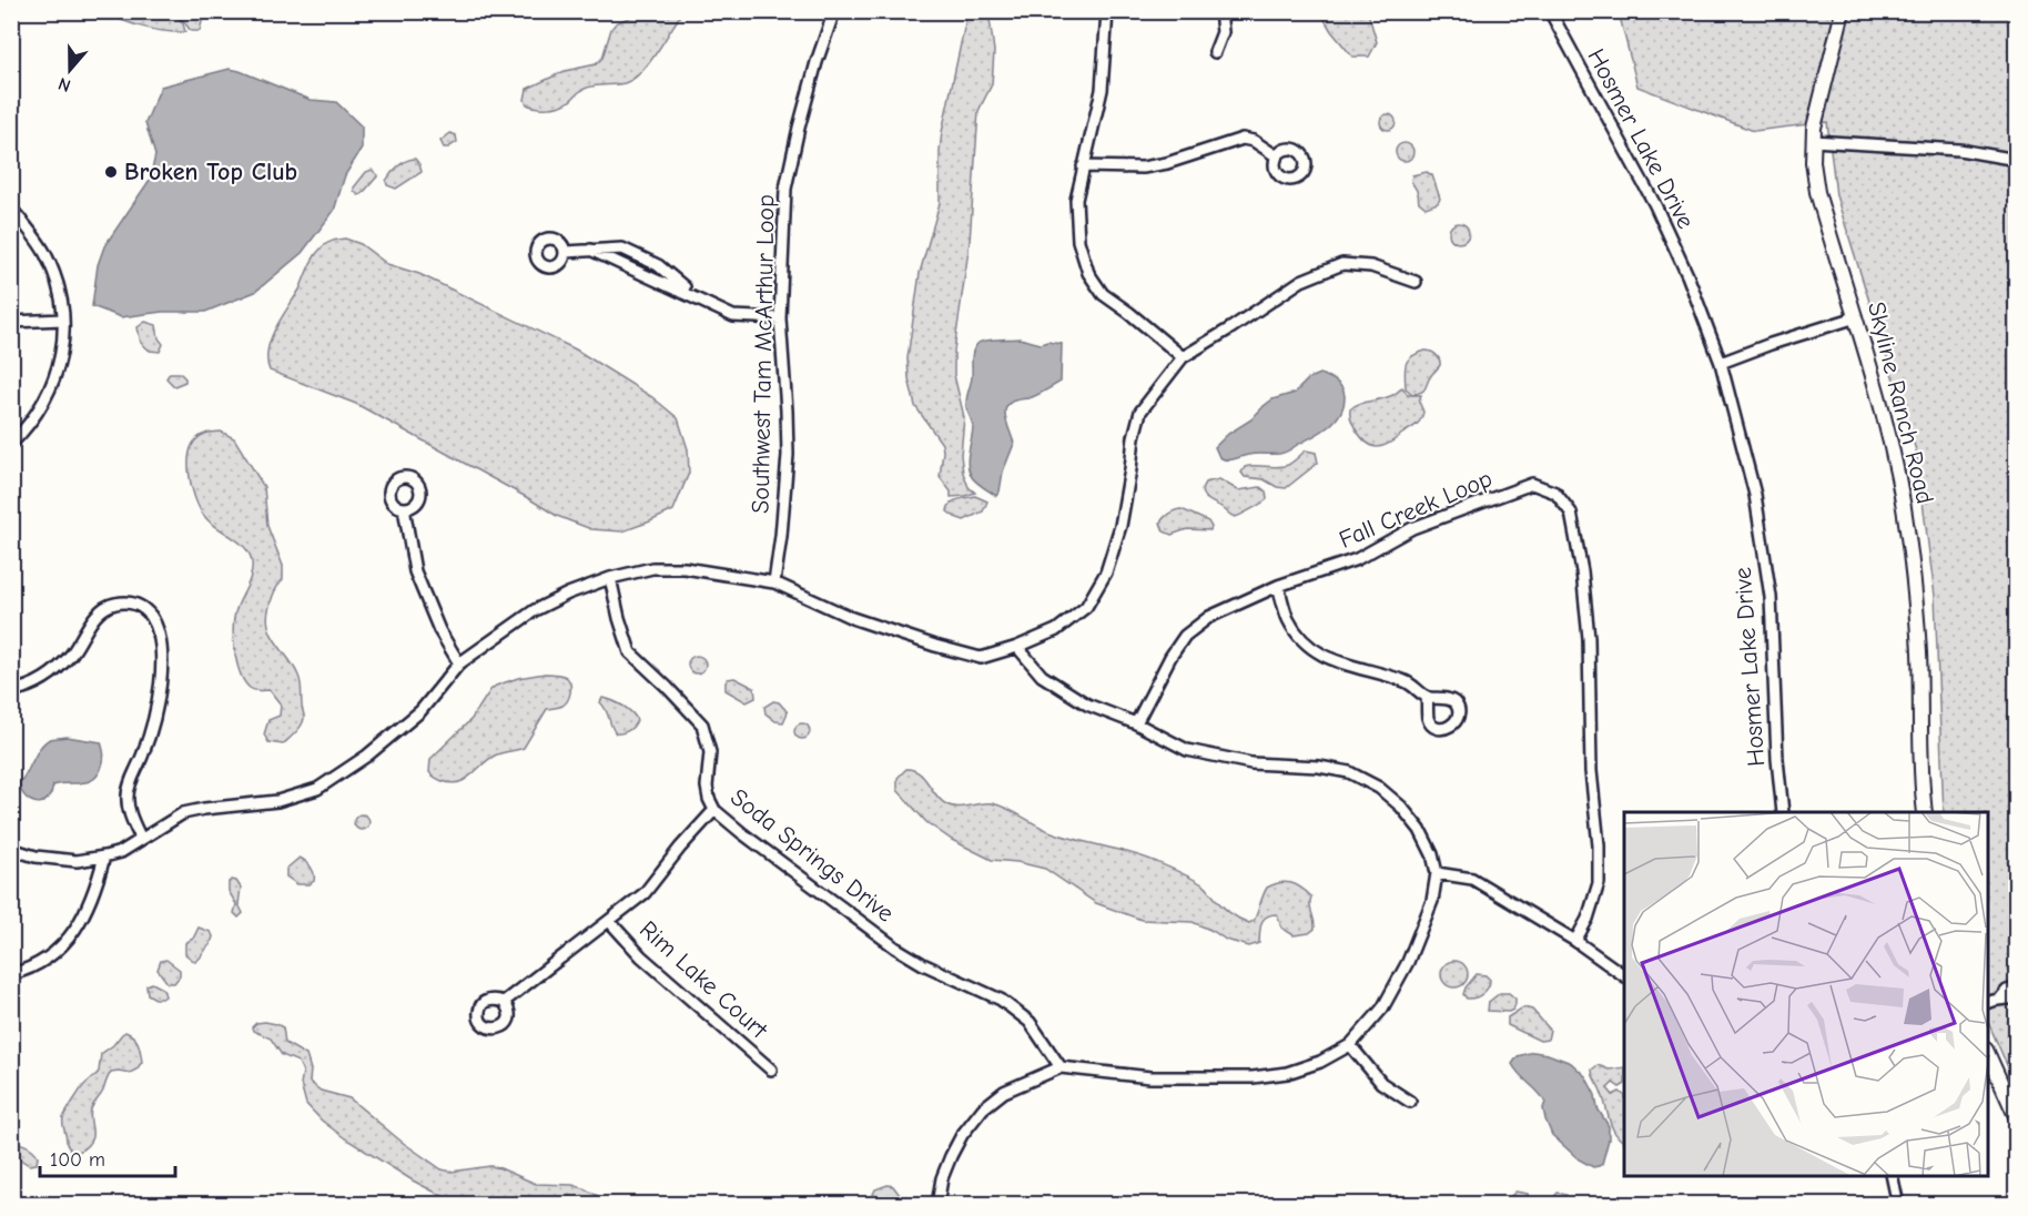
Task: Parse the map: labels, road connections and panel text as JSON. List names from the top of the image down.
{
  "streets": {
    "street": [
      "Hosmer Lake Drive",
      "Southwest Tam McArthur Loop",
      "Skyline Ranch Road",
      "Fall Creek Loop",
      "Soda Springs Drive",
      "Rim Lake Court"
    ]
  },
  "places": ["Broken Top Club"],
  "scale_bar": "100 m",
  "north": "bottom"
}
